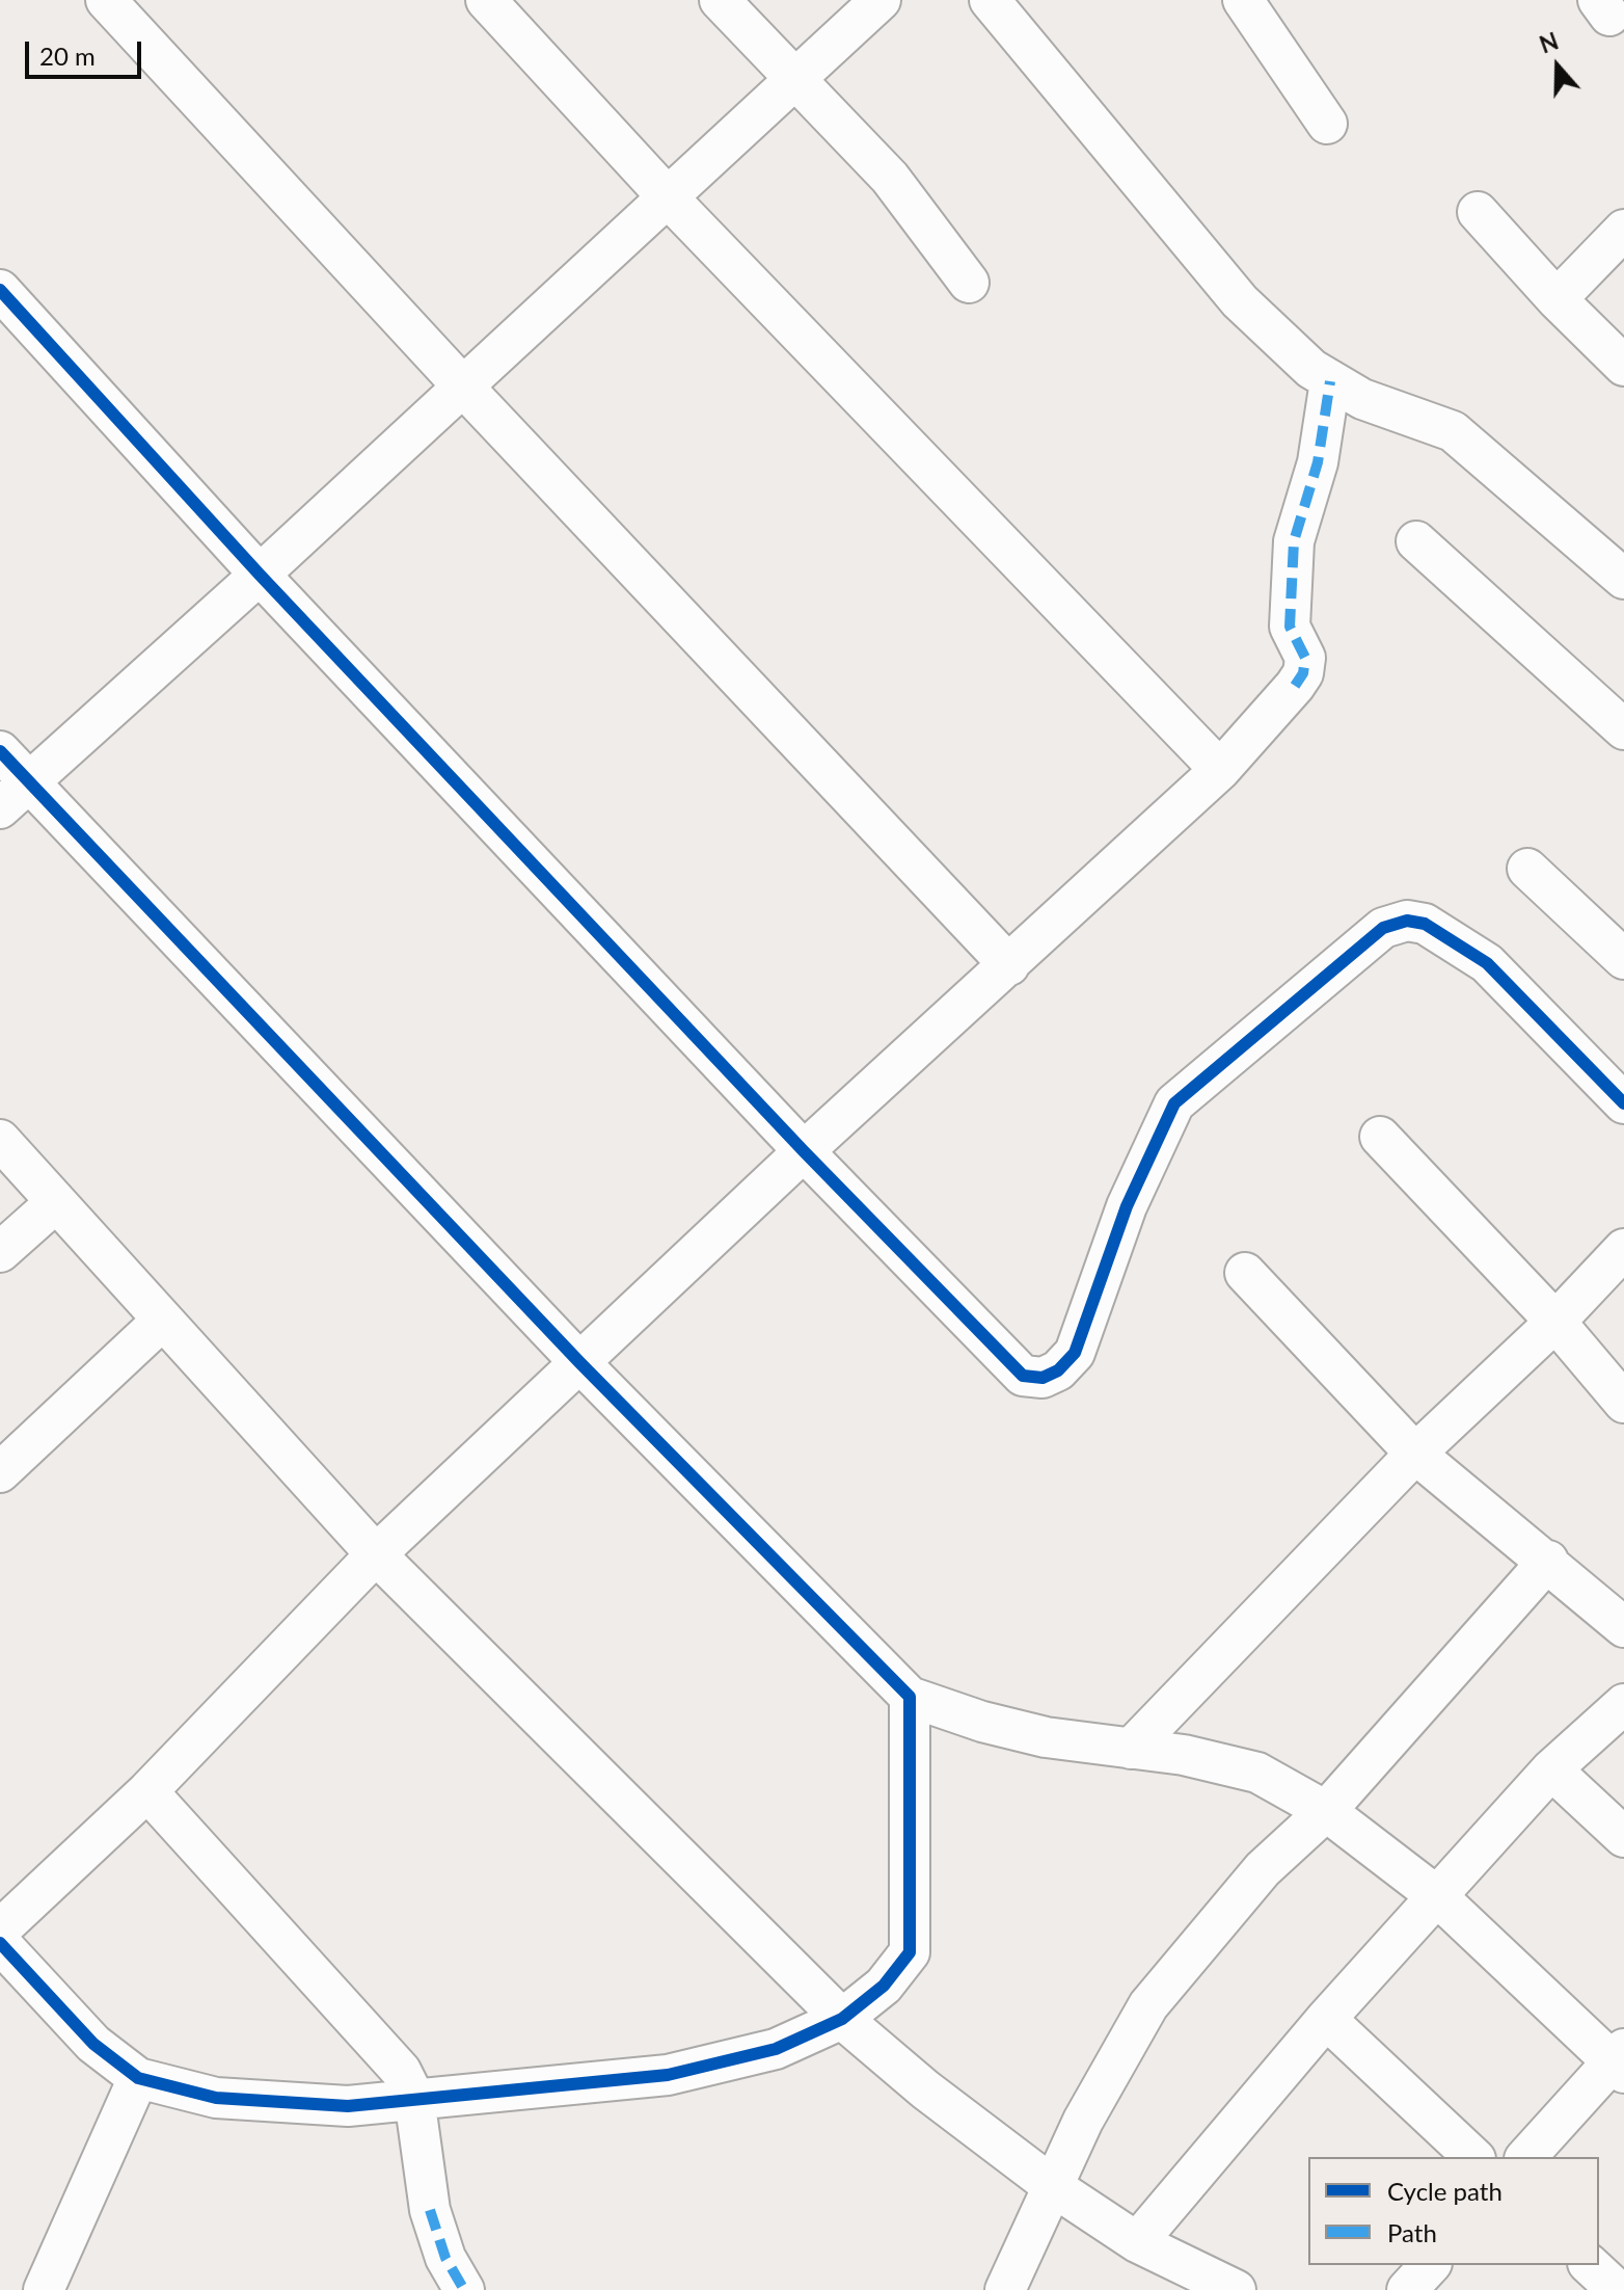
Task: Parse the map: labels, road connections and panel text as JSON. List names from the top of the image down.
{
  "legend": ["Cycle path", "Path"],
  "scale_bar": "20 m",
  "north": "top"
}
